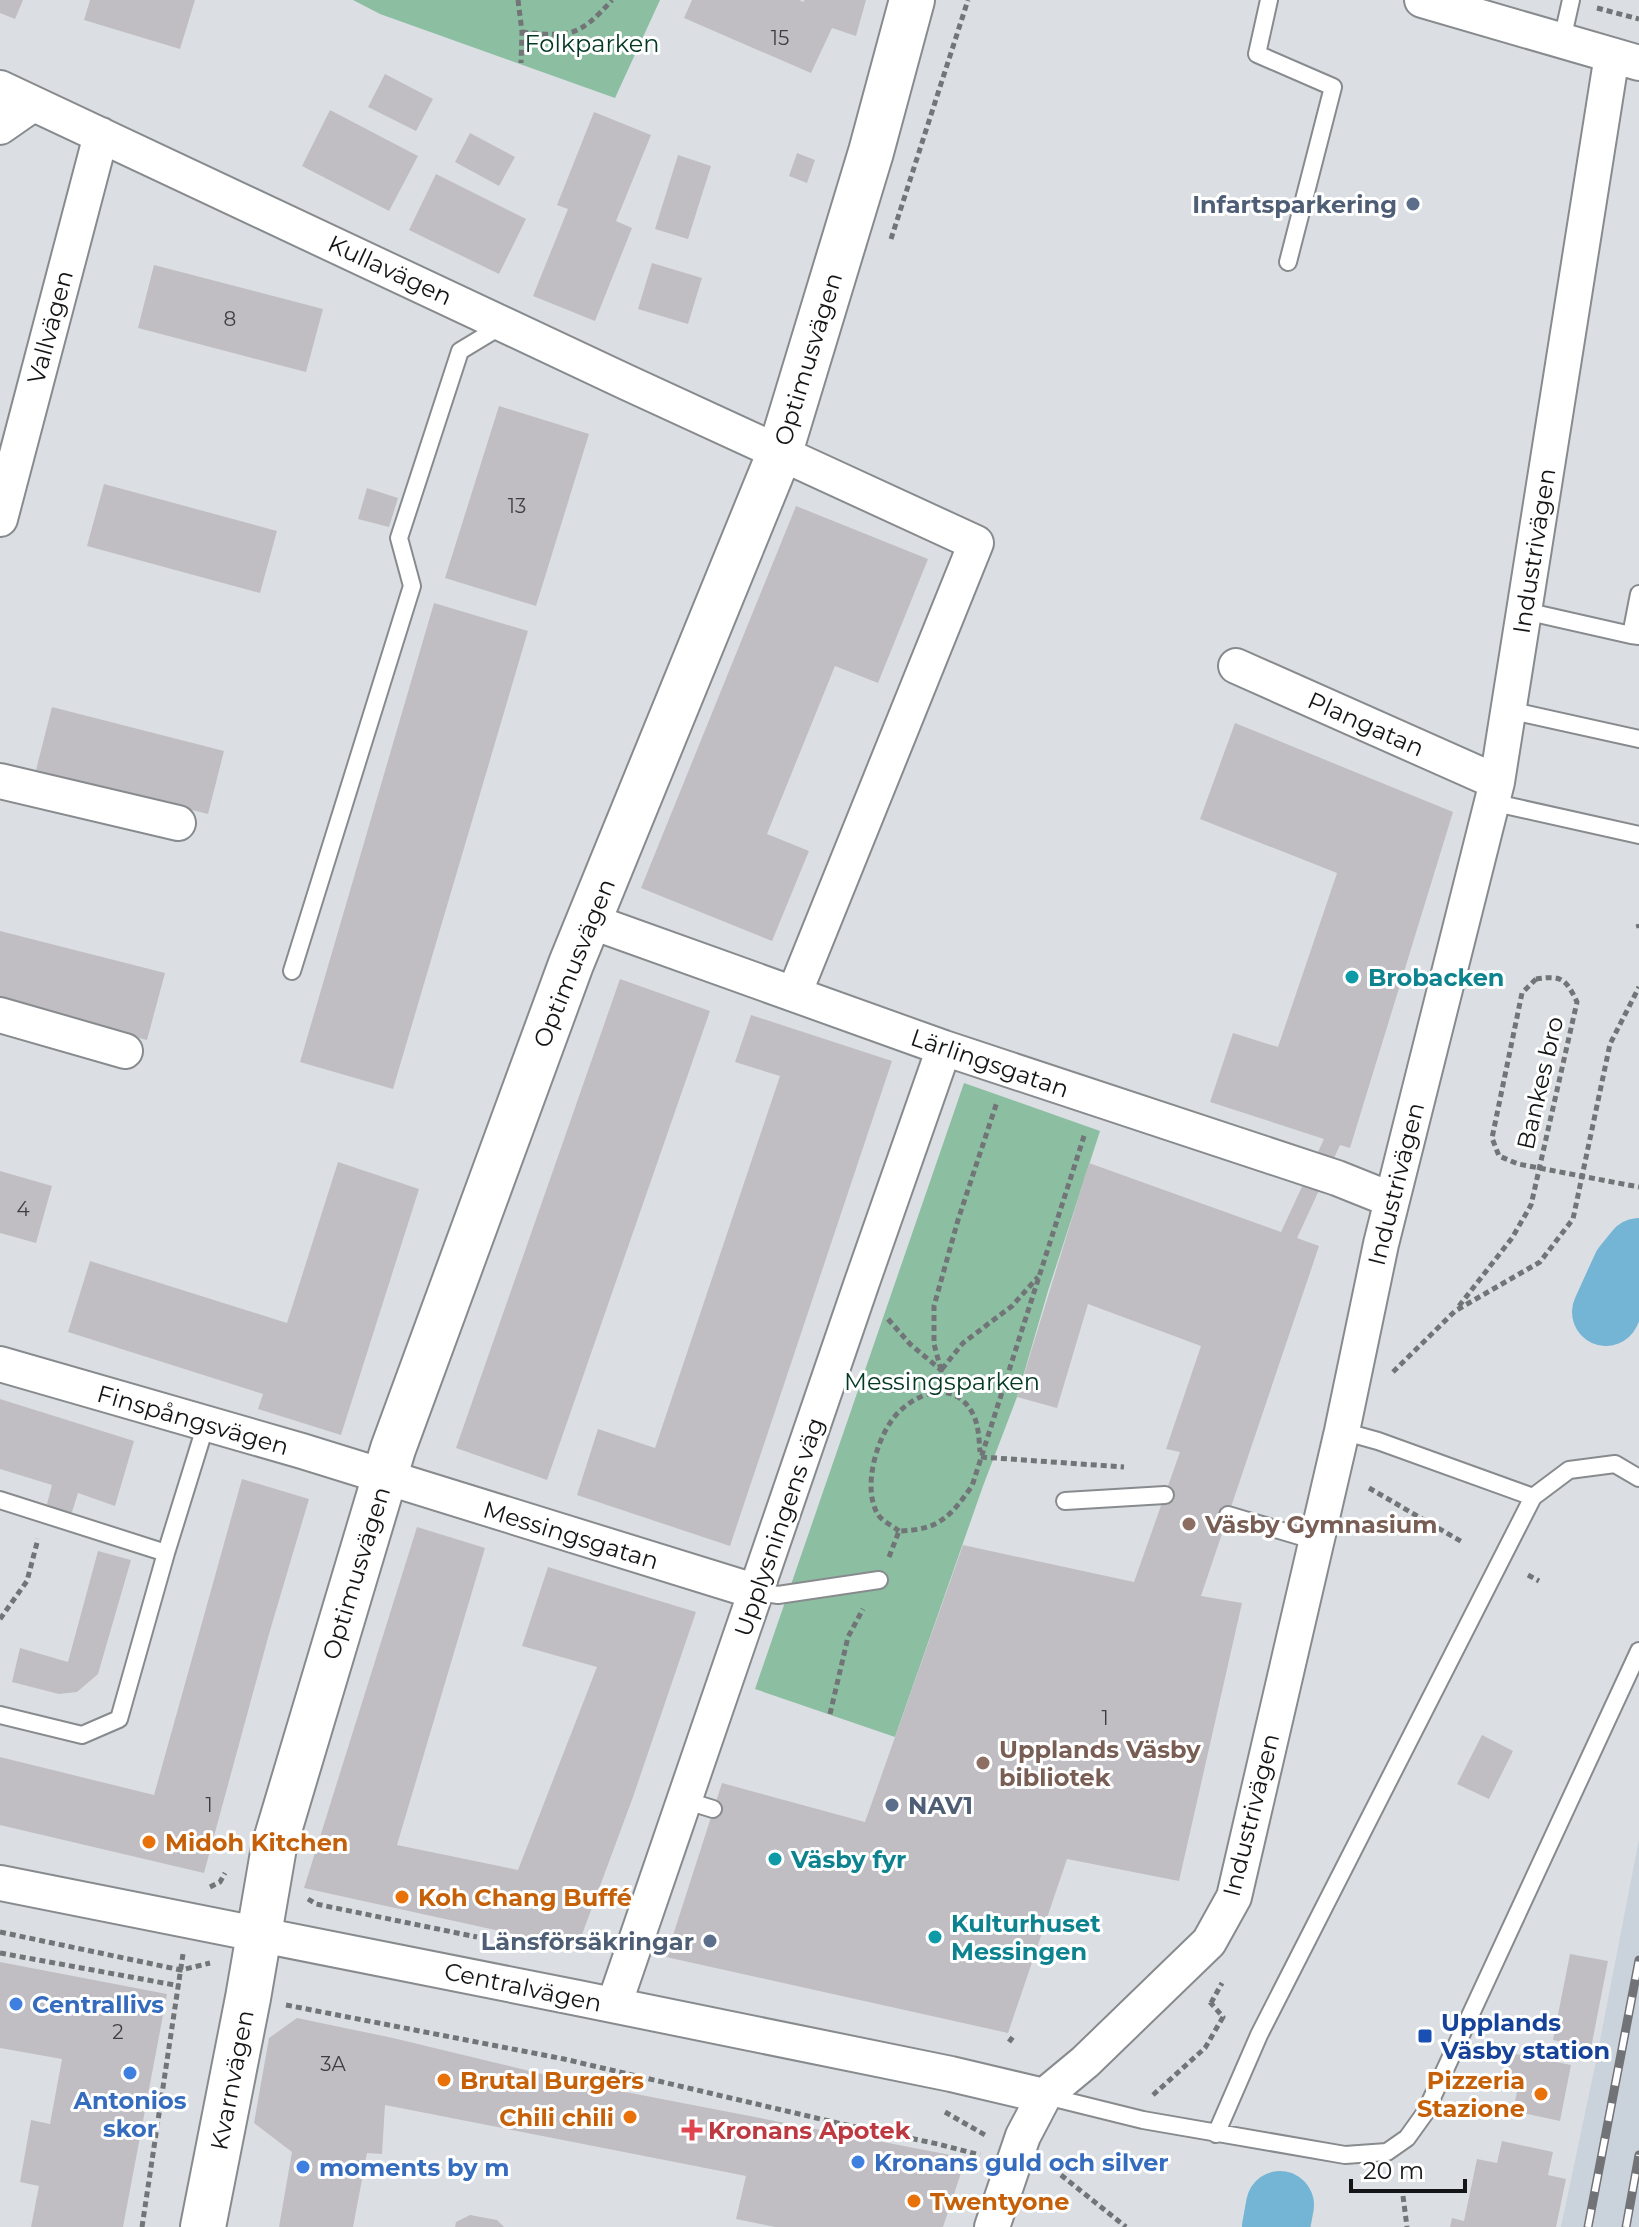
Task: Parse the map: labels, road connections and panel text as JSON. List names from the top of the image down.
{
  "streets": {
    "street": [
      "Kullavägen",
      "Vallvägen",
      "Optimusvägen",
      "Industrivägen",
      "Plangatan",
      "Lärlingsgatan",
      "Finspångsvägen",
      "Upplysningens väg",
      "Messingsgatan",
      "Centralvägen",
      "Kvarnvägen"
    ],
    "path": ["Bankes bro"]
  },
  "crossings": [
    ["Kullavägen", "Vallvägen"],
    ["Kullavägen", "Optimusvägen"],
    ["Optimusvägen", "Lärlingsgatan"],
    ["Optimusvägen", "Finspångsvägen"],
    ["Optimusvägen", "Messingsgatan"],
    ["Optimusvägen", "Centralvägen"],
    ["Optimusvägen", "Kvarnvägen"],
    ["Industrivägen", "Plangatan"],
    ["Industrivägen", "Lärlingsgatan"],
    ["Industrivägen", "Centralvägen"],
    ["Lärlingsgatan", "Upplysningens väg"],
    ["Finspångsvägen", "Messingsgatan"],
    ["Upplysningens väg", "Messingsgatan"],
    ["Upplysningens väg", "Centralvägen"],
    ["Centralvägen", "Kvarnvägen"]
  ],
  "parks": ["Folkparken", "Messingsparken"],
  "places": {
    "other": [
      "Infartsparkering",
      "Brobacken",
      "Väsby Gymnasium",
      "Upplands Väsby bibliotek",
      "NAV1",
      "Midoh Kitchen",
      "Väsby fyr",
      "Koh Chang Buffé",
      "Kulturhuset Messingen",
      "Länsförsäkringar",
      "Centrallivs",
      "Antonios skor",
      "Brutal Burgers",
      "Pizzeria Stazione",
      "Chili chili",
      "Kronans guld och silver",
      "moments by m",
      "Twentyone"
    ],
    "transit": ["Upplands Väsby station"],
    "health": ["Kronans Apotek"]
  },
  "house_numbers": [
    "15",
    "8",
    "13",
    "4",
    "1",
    "1",
    "2",
    "3A"
  ],
  "scale_bar": "20 m"
}
